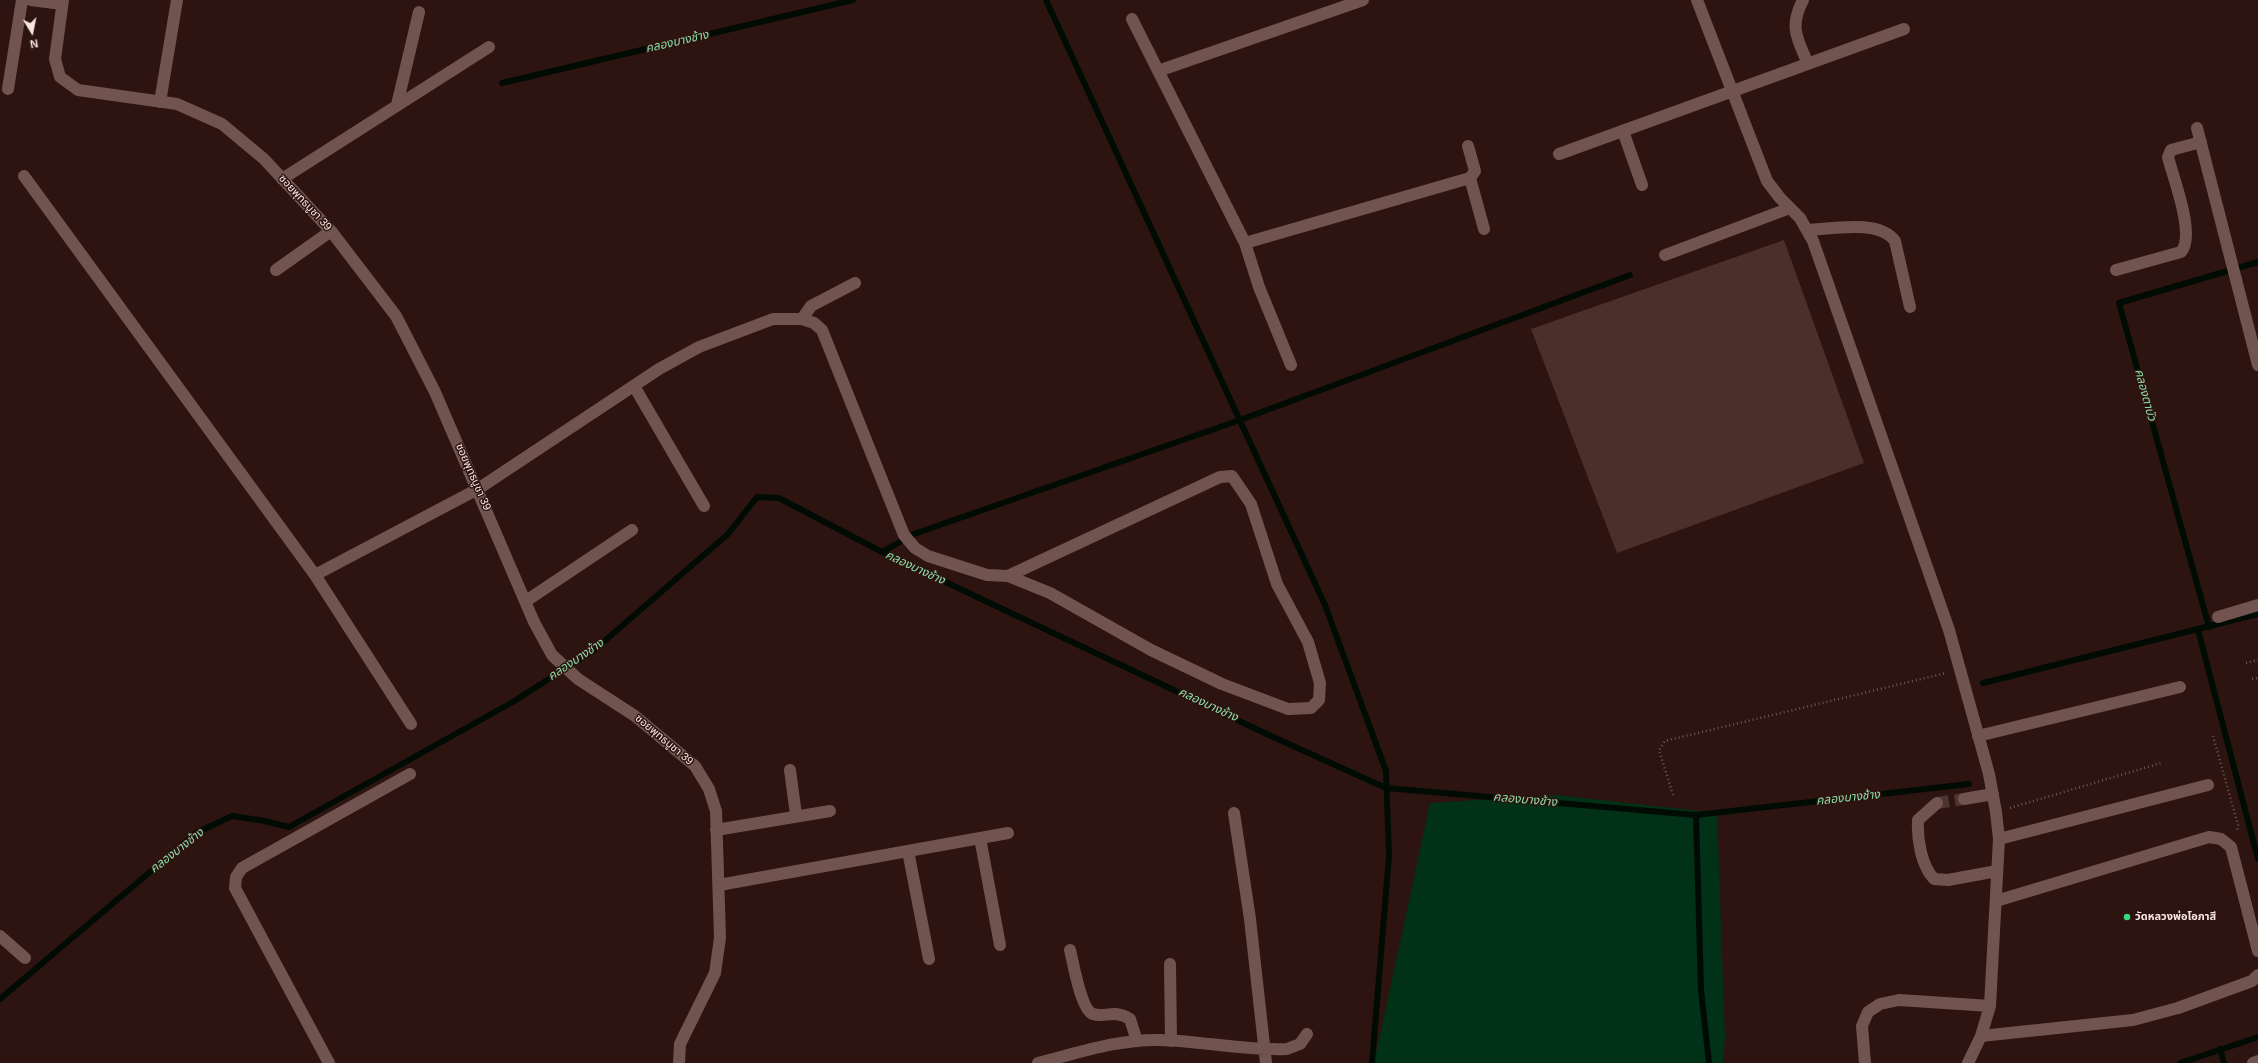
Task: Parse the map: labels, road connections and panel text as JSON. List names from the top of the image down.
{
  "streets": {
    "street": ["ซอยพุทธบูชา 39"]
  },
  "water": ["คลองบางช้าง", "คลองตาบัว"],
  "places": ["วัดหลวงพ่อโอภาสี"],
  "north": "bottom"
}
